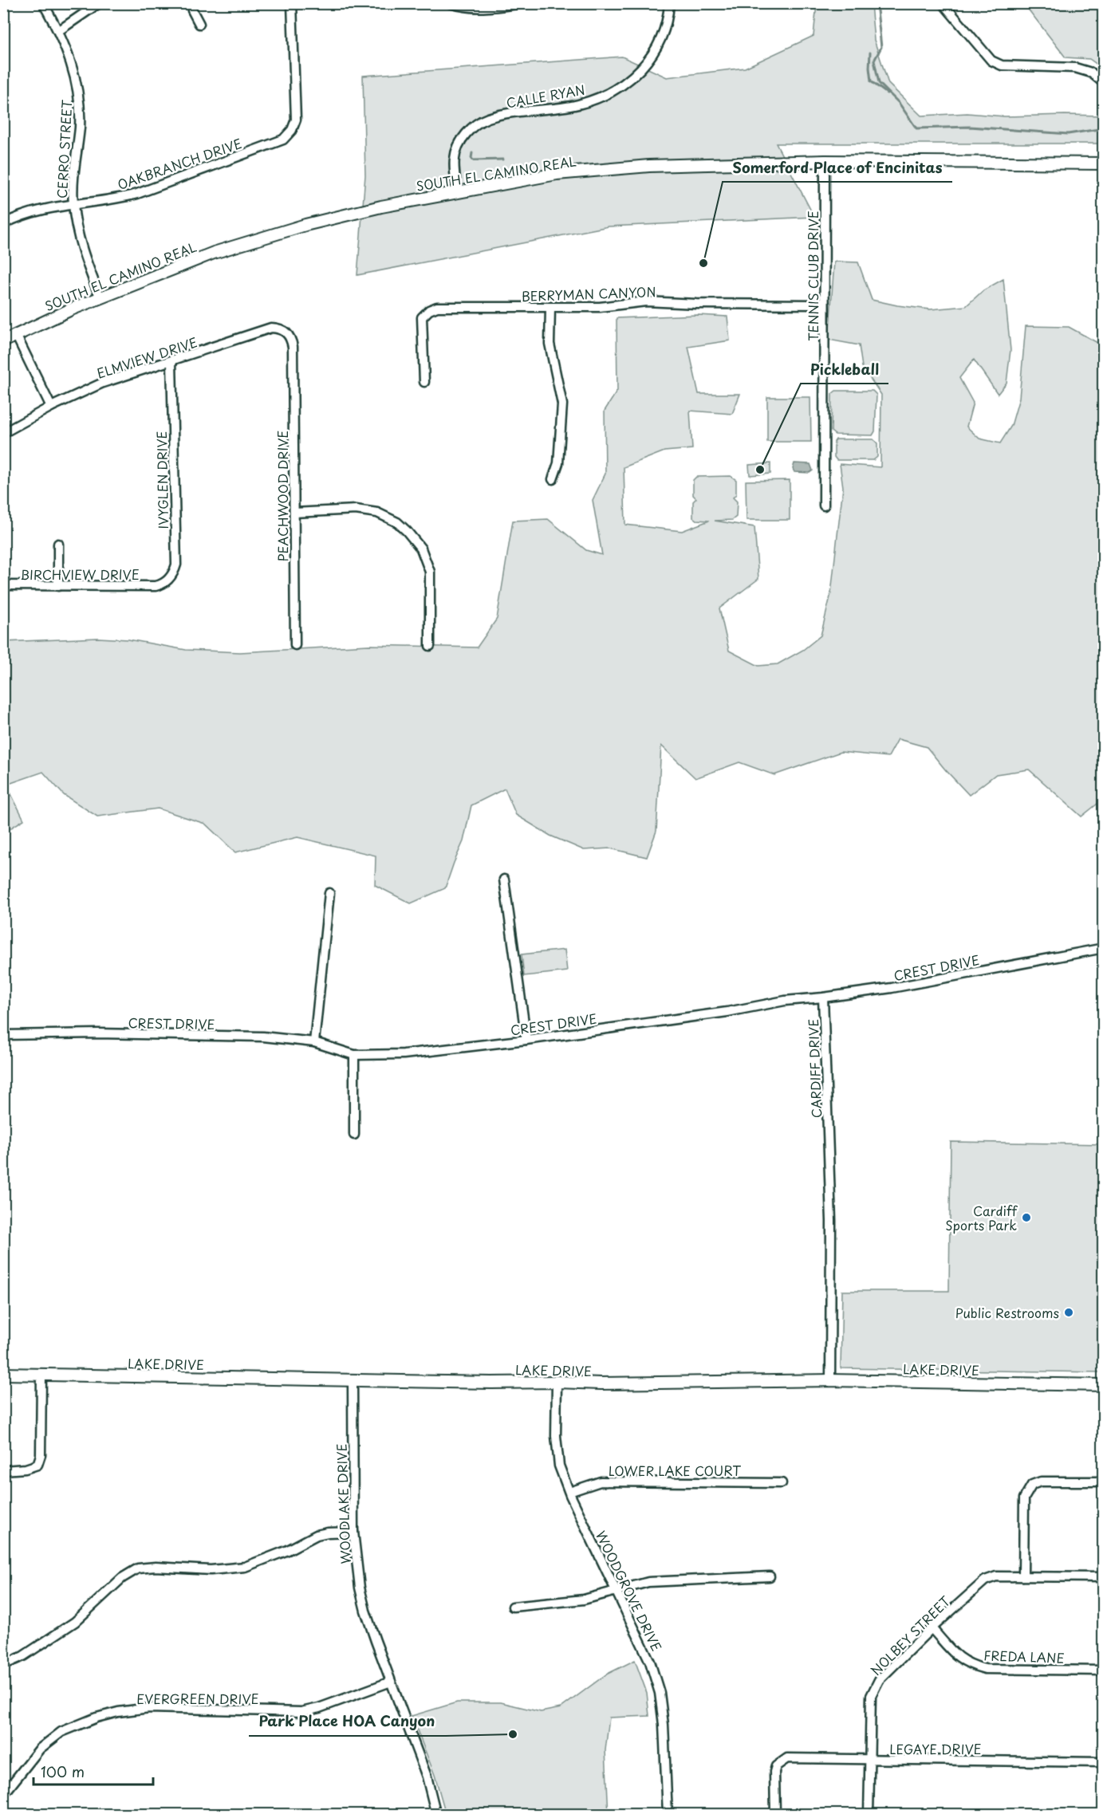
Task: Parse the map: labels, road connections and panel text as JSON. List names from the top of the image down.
{
  "streets": {
    "main road": ["SOUTH EL CAMINO REAL", "LAKE DRIVE"],
    "street": [
      "CALLE RYAN",
      "CERRO STREET",
      "OAKBRANCH DRIVE",
      "TENNIS CLUB DRIVE",
      "BERRYMAN CANYON",
      "ELMVIEW DRIVE",
      "IVYGLEN DRIVE",
      "PEACHWOOD DRIVE",
      "BIRCHVIEW DRIVE",
      "CREST DRIVE",
      "CARDIFF DRIVE",
      "LOWER LAKE COURT",
      "WOODLAKE DRIVE",
      "WOODGROVE DRIVE",
      "NOLBEY STREET",
      "FREDA LANE",
      "EVERGREEN DRIVE",
      "LEGAYE DRIVE"
    ]
  },
  "crossings": [
    ["CALLE RYAN", "SOUTH EL CAMINO REAL"],
    ["CERRO STREET", "OAKBRANCH DRIVE"],
    ["CERRO STREET", "SOUTH EL CAMINO REAL"],
    ["SOUTH EL CAMINO REAL", "TENNIS CLUB DRIVE"],
    ["TENNIS CLUB DRIVE", "BERRYMAN CANYON"],
    ["ELMVIEW DRIVE", "IVYGLEN DRIVE"],
    ["ELMVIEW DRIVE", "PEACHWOOD DRIVE"],
    ["IVYGLEN DRIVE", "BIRCHVIEW DRIVE"],
    ["CREST DRIVE", "CARDIFF DRIVE"],
    ["CARDIFF DRIVE", "LAKE DRIVE"],
    ["LAKE DRIVE", "WOODLAKE DRIVE"],
    ["LAKE DRIVE", "WOODGROVE DRIVE"],
    ["LOWER LAKE COURT", "WOODGROVE DRIVE"],
    ["WOODLAKE DRIVE", "EVERGREEN DRIVE"],
    ["NOLBEY STREET", "FREDA LANE"],
    ["NOLBEY STREET", "LEGAYE DRIVE"]
  ],
  "places": [
    "Somerford Place of Encinitas",
    "Pickleball",
    "Cardiff Sports Park",
    "Public Restrooms",
    "Park Place HOA Canyon"
  ],
  "scale_bar": "100 m"
}
